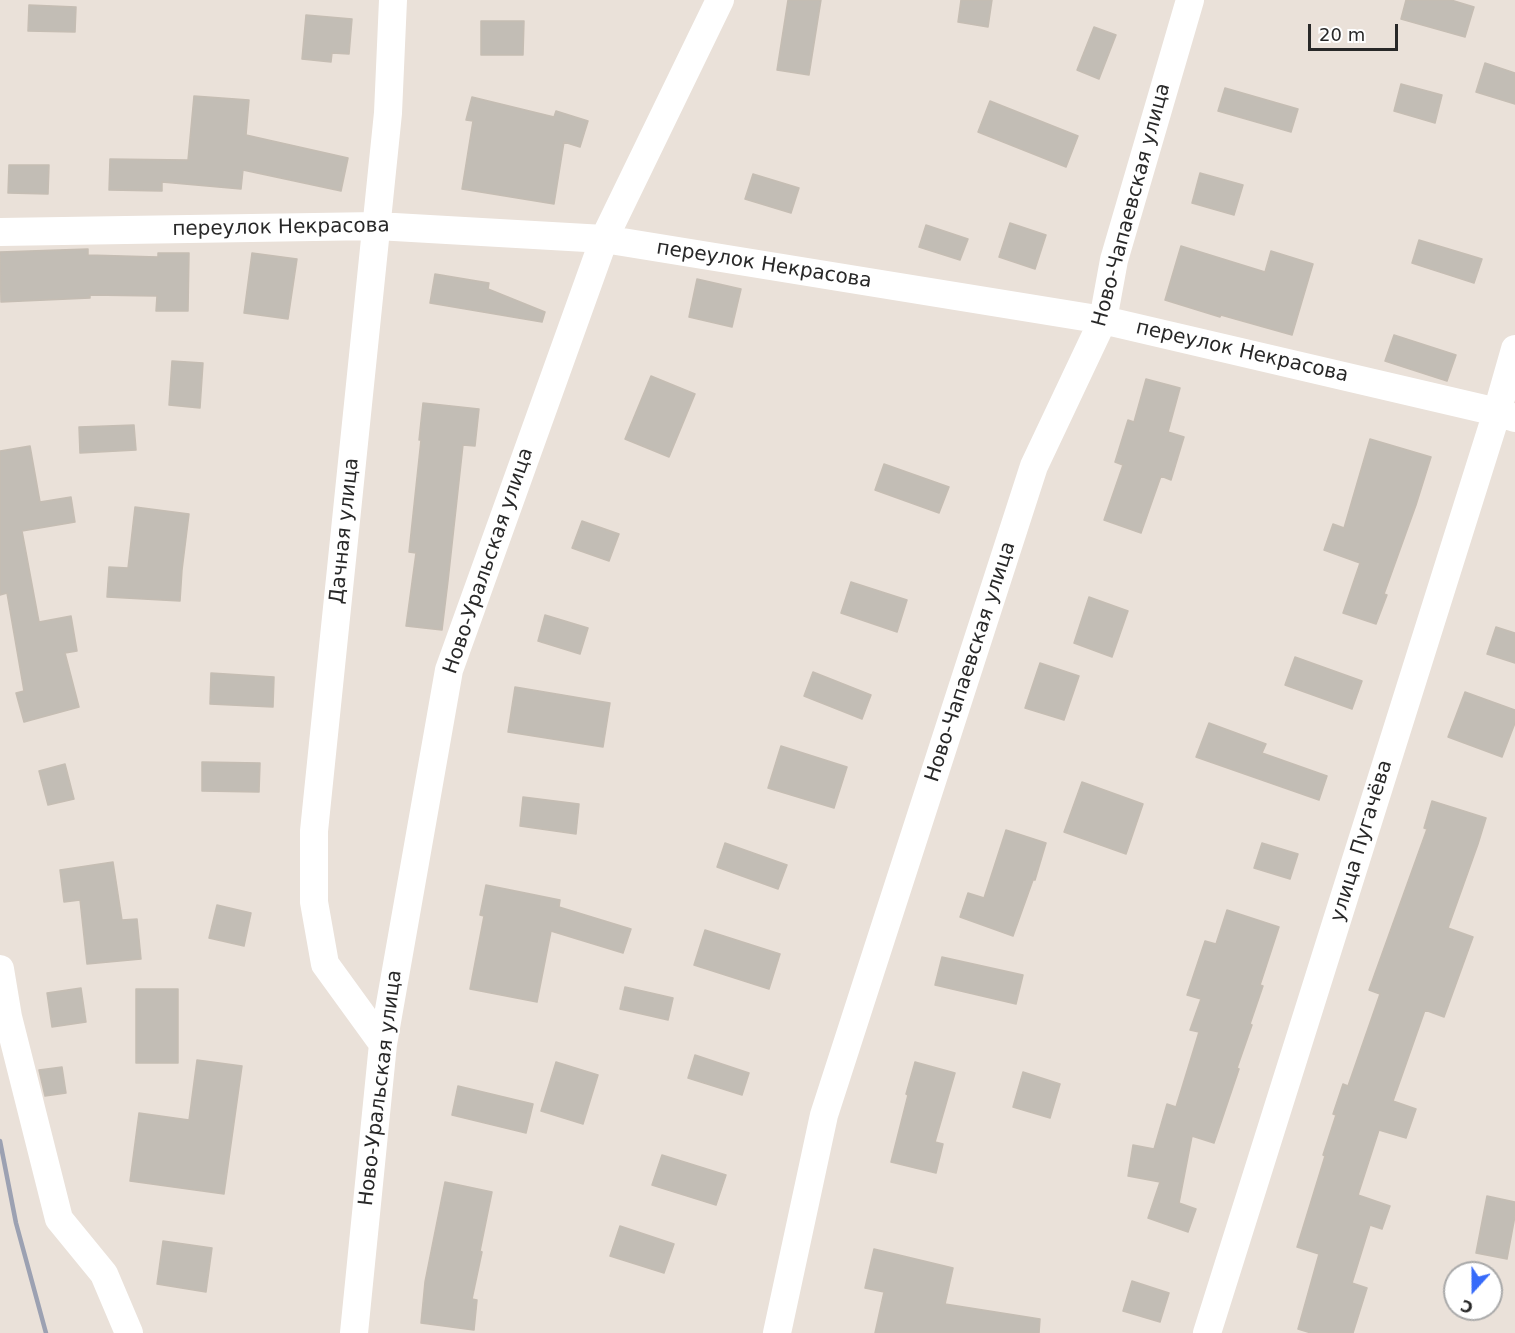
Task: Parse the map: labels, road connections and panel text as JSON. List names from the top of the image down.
{
  "streets": {
    "street": [
      "Ново-Чапаевская улица",
      "переулок Некрасова",
      "Дачная улица",
      "Ново-Уральская улица",
      "улица Пугачёва"
    ]
  },
  "crossings": [
    ["Ново-Чапаевская улица", "переулок Некрасова"],
    ["переулок Некрасова", "Дачная улица"],
    ["переулок Некрасова", "Ново-Уральская улица"],
    ["переулок Некрасова", "улица Пугачёва"],
    ["Дачная улица", "Ново-Уральская улица"]
  ],
  "scale_bar": "20 m",
  "north": "bottom"
}
